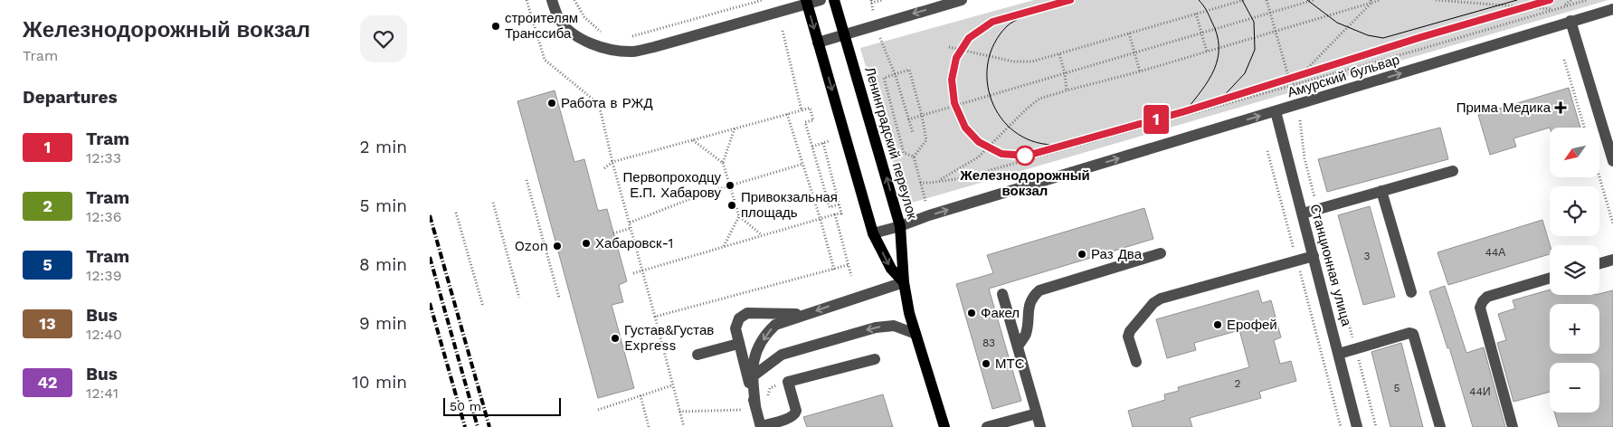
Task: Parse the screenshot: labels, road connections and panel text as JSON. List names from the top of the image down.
{
  "streets": {
    "main road": ["Ленинградский переулок"],
    "street": ["Амурский бульвар", "Станционная улица"]
  },
  "crossings": [
    ["Амурский бульвар", "Ленинградский переулок"],
    ["Амурский бульвар", "Станционная улица"]
  ],
  "one_way": ["Амурский бульвар"],
  "places": {
    "other": [
      "строителям Транссиба",
      "Работа в РЖД",
      "Железнодорожный вокзал",
      "Первопроходцу Е.П. Хабарову",
      "Привокзальная площадь",
      "Хабаровск-1",
      "Ozon",
      "Раз Два",
      "Факел",
      "Ерофей",
      "Густав&Густав Express",
      "МТС"
    ],
    "health": ["Прима Медика"]
  },
  "lines": ["tram line 1"],
  "house_numbers": [
    "44А",
    "3",
    "83",
    "2",
    "5",
    "44И"
  ],
  "scale_bar": "50 m",
  "north": "bottom left",
  "page": {
    "heading": [
      ["Железнодорожный вокзал", "Tram"],
      "Departures"
    ],
    "on_map": "1",
    "list": [
      {
        "mark": "1",
        "name": "Tram",
        "note": "12:33",
        "value": "2 min"
      },
      {
        "mark": "2",
        "name": "Tram",
        "note": "12:36",
        "value": "5 min"
      },
      {
        "mark": "5",
        "name": "Tram",
        "note": "12:39",
        "value": "8 min"
      },
      {
        "mark": "13",
        "name": "Bus",
        "note": "12:40",
        "value": "9 min"
      },
      {
        "mark": "42",
        "name": "Bus",
        "note": "12:41",
        "value": "10 min"
      }
    ],
    "map_buttons": ["+", "−"],
    "scale": "50 m"
  }
}
